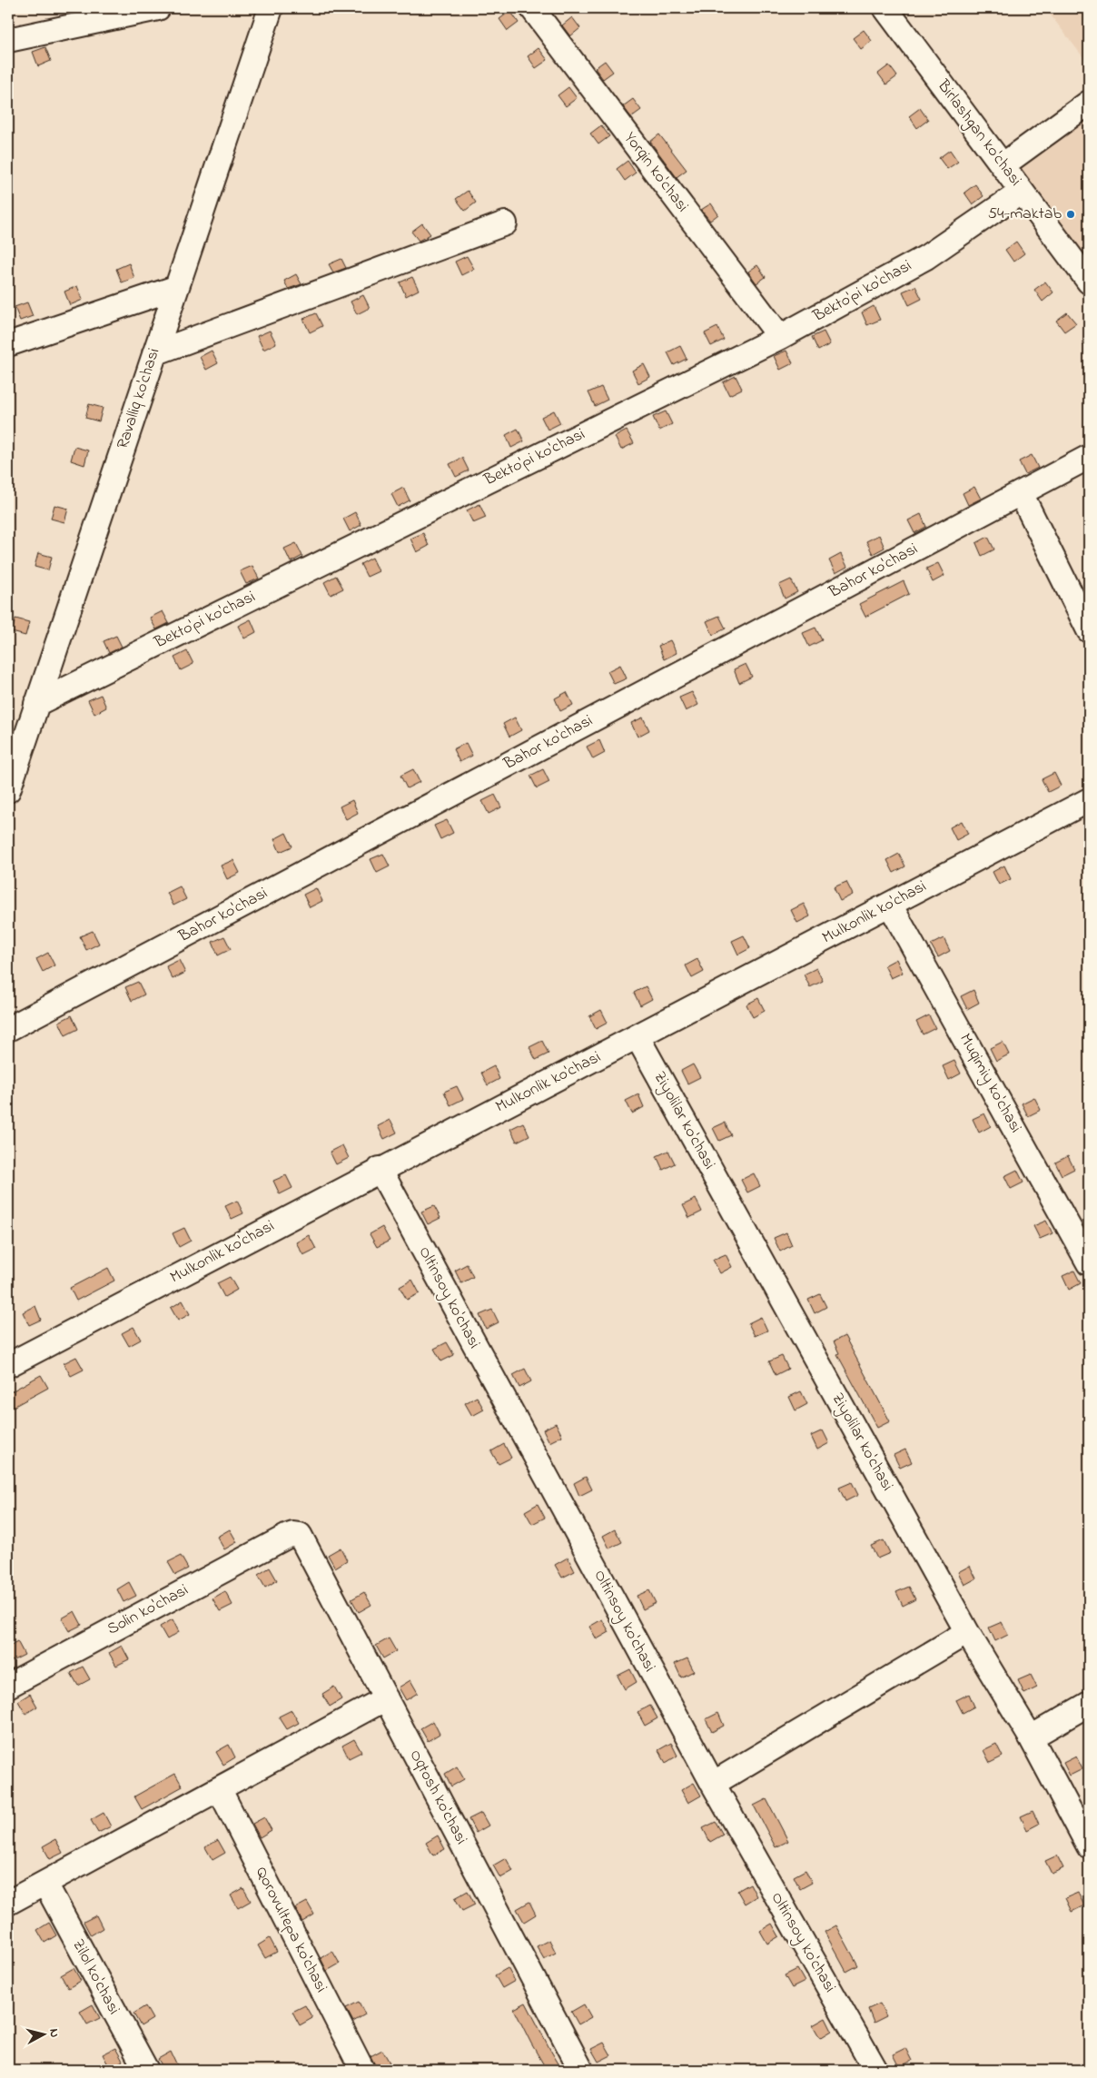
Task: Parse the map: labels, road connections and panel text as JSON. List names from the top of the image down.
{
  "streets": {
    "street": [
      "Birlashgan ko'chasi",
      "Yorqin ko'chasi",
      "Bekto'pi ko'chasi",
      "Ravalliq ko'chasi",
      "Bahor ko'chasi",
      "Mulkonlik ko'chasi",
      "Muqimiy ko'chasi",
      "Ziyolilar ko'chasi",
      "Oltinsoy ko'chasi",
      "Solin ko'chasi",
      "Oqtosh ko'chasi",
      "Qorovultepa ko'chasi",
      "Zilol ko'chasi"
    ]
  },
  "crossings": [
    ["Birlashgan ko'chasi", "Bekto'pi ko'chasi"],
    ["Yorqin ko'chasi", "Bekto'pi ko'chasi"],
    ["Bekto'pi ko'chasi", "Ravalliq ko'chasi"],
    ["Mulkonlik ko'chasi", "Muqimiy ko'chasi"],
    ["Mulkonlik ko'chasi", "Ziyolilar ko'chasi"],
    ["Mulkonlik ko'chasi", "Oltinsoy ko'chasi"],
    ["Solin ko'chasi", "Oqtosh ko'chasi"]
  ],
  "places": ["54-maktab"],
  "north": "right"
}
